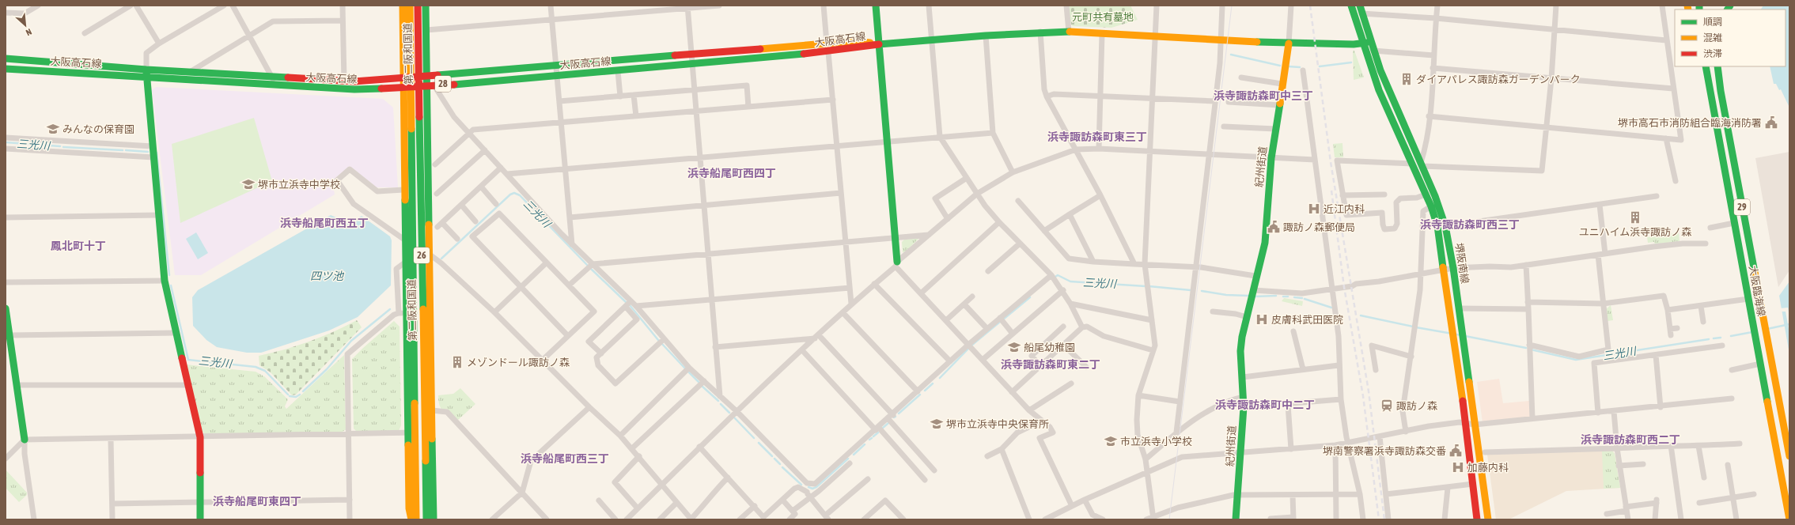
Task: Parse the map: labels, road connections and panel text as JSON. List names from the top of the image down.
{
  "streets": {
    "main road": [
      "大阪高石線",
      "第二阪和国道",
      "28",
      "紀州街道",
      "29",
      "26",
      "堺阪南線",
      "大阪臨海線"
    ]
  },
  "crossings": [
    ["大阪高石線", "26"]
  ],
  "districts": [
    "浜寺諏訪森町中三丁",
    "浜寺諏訪森町東三丁",
    "浜寺船尾町西四丁",
    "浜寺船尾町西五丁",
    "浜寺諏訪森町西三丁",
    "鳳北町十丁",
    "浜寺諏訪森町東二丁",
    "浜寺諏訪森町中二丁",
    "浜寺諏訪森町西二丁",
    "浜寺船尾町西三丁",
    "浜寺船尾町東四丁"
  ],
  "water": ["三光川", "四ツ池"],
  "parks": ["元町共有墓地"],
  "places": {
    "building": ["ダイアパレス諏訪森ガーデンパーク", "ユニハイム浜寺諏訪ノ森", "メゾンドール諏訪ノ森"],
    "public building": ["堺市高石市消防組合臨海消防署", "諏訪ノ森郵便局", "堺南警察署浜寺諏訪森交番"],
    "school or university": [
      "みんなの保育園",
      "堺市立浜寺中学校",
      "船尾幼稚園",
      "堺市立浜寺中央保育所",
      "市立浜寺小学校"
    ],
    "hospital": ["近江内科", "皮膚科武田医院", "加藤内科"],
    "station": ["諏訪ノ森"]
  },
  "legend": ["順調", "混雑", "渋滞"],
  "north": "bottom right"
}
